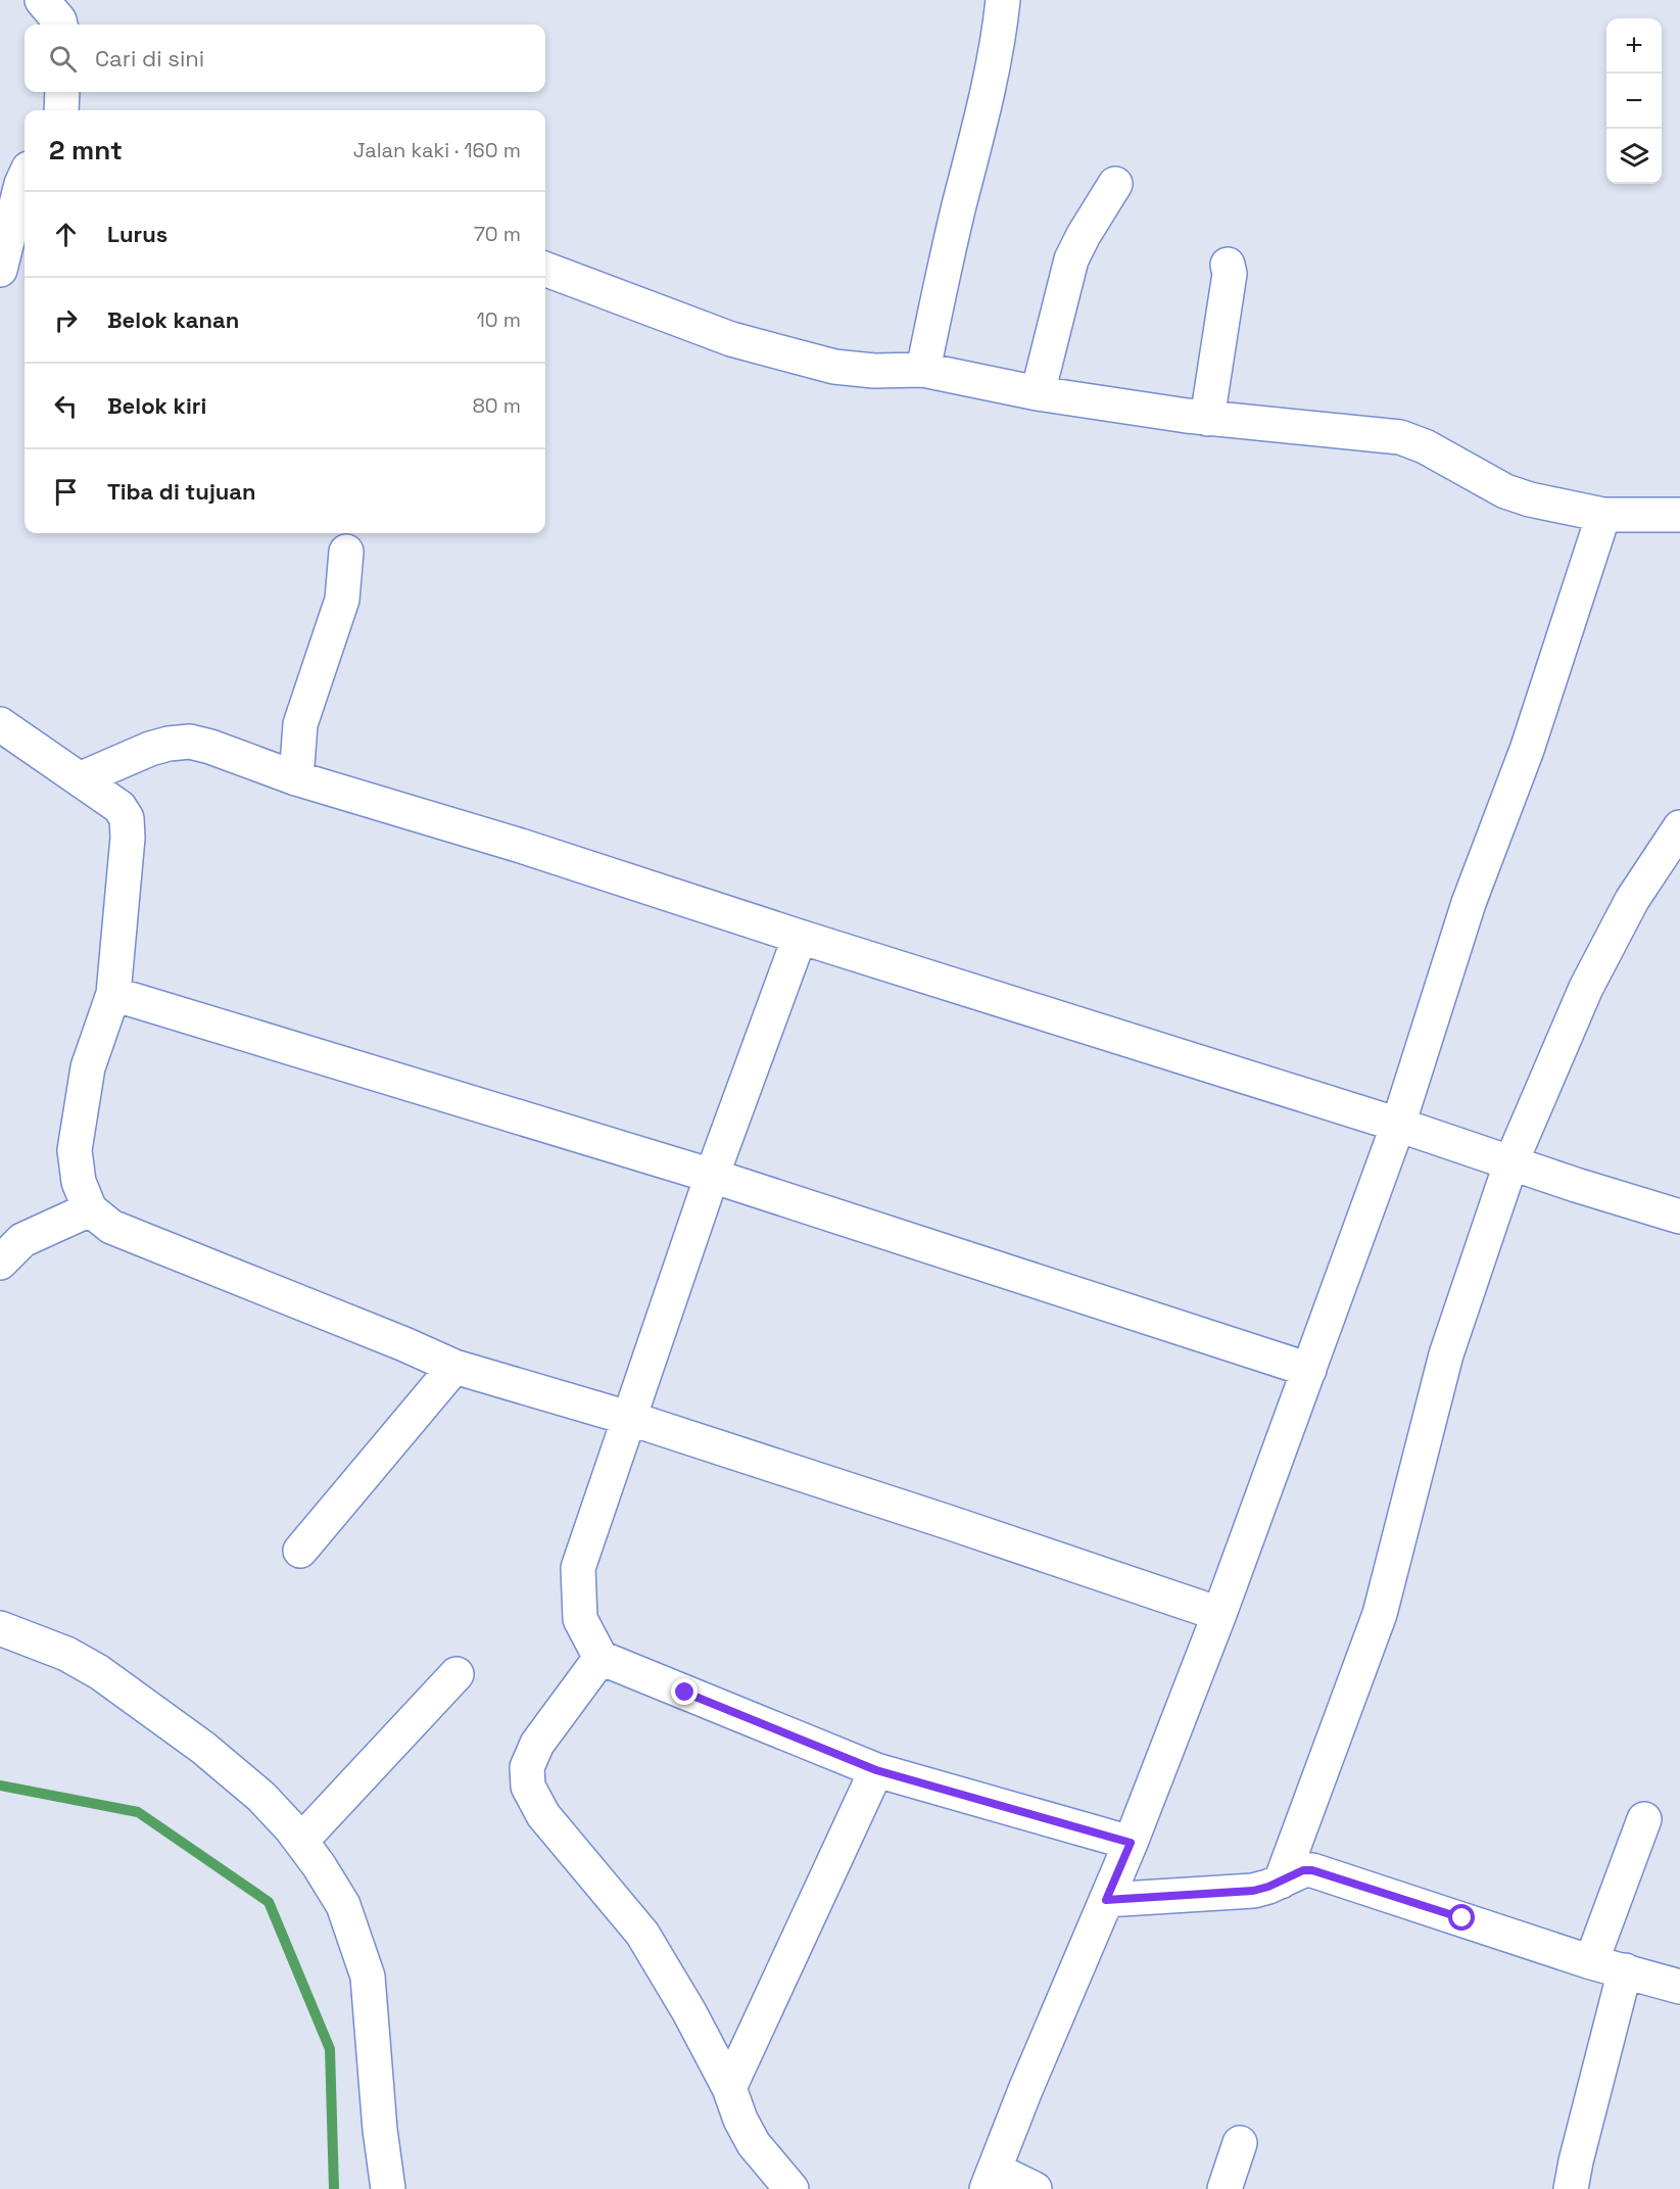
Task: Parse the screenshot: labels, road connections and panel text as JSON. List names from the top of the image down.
{
  "page": {
    "map_buttons": ["+", "−"],
    "search": "Cari di sini",
    "heading": ["2 mnt", "Jalan kaki · 160 m"],
    "list": [
      ["Lurus", "70 m"],
      ["Belok kanan", "10 m"],
      ["Belok kiri", "80 m"],
      "Tiba di tujuan"
    ]
  }
}
